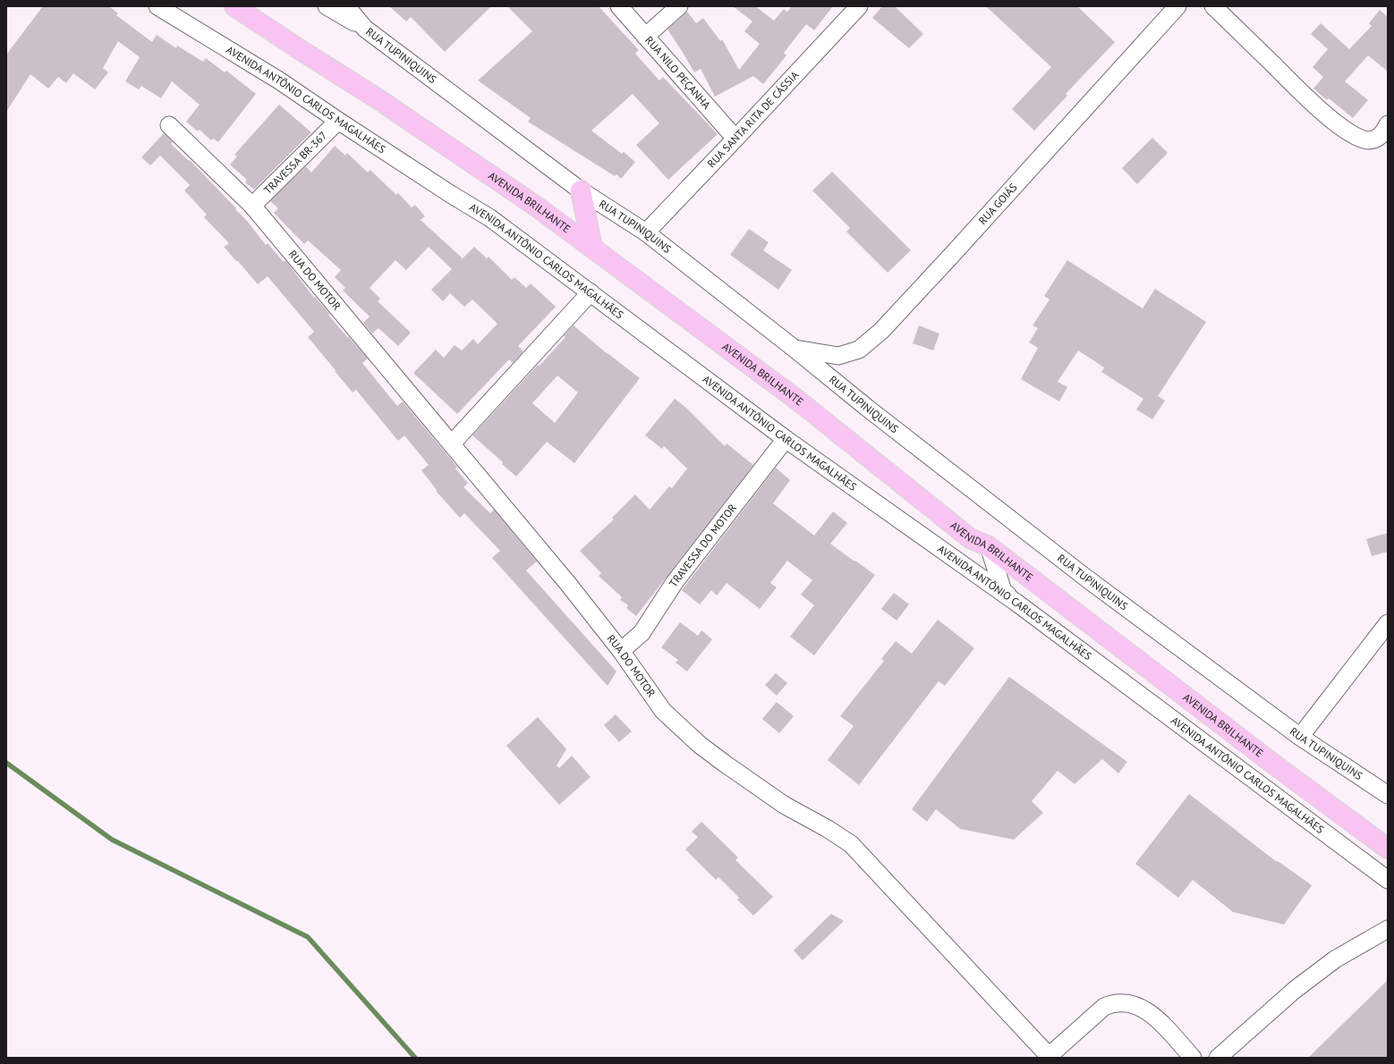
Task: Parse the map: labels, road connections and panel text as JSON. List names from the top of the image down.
{
  "streets": {
    "main road": ["AVENIDA BRILHANTE"],
    "street": [
      "RUA TUPINIQUINS",
      "RUA NILO PEÇANHA",
      "AVENIDA ANTÔNIO CARLOS MAGALHÃES",
      "RUA SANTA RITA DE CÁSSIA",
      "TRAVESSA BR-367",
      "RUA GOIÁS",
      "RUA DO MOTOR",
      "TRAVESSA DO MOTOR"
    ]
  },
  "crossings": [
    ["RUA TUPINIQUINS", "RUA SANTA RITA DE CÁSSIA"],
    ["RUA TUPINIQUINS", "RUA GOIÁS"],
    ["RUA NILO PEÇANHA", "RUA SANTA RITA DE CÁSSIA"],
    ["AVENIDA ANTÔNIO CARLOS MAGALHÃES", "TRAVESSA BR-367"],
    ["AVENIDA ANTÔNIO CARLOS MAGALHÃES", "TRAVESSA DO MOTOR"],
    ["TRAVESSA BR-367", "RUA DO MOTOR"],
    ["RUA DO MOTOR", "TRAVESSA DO MOTOR"]
  ]
}
